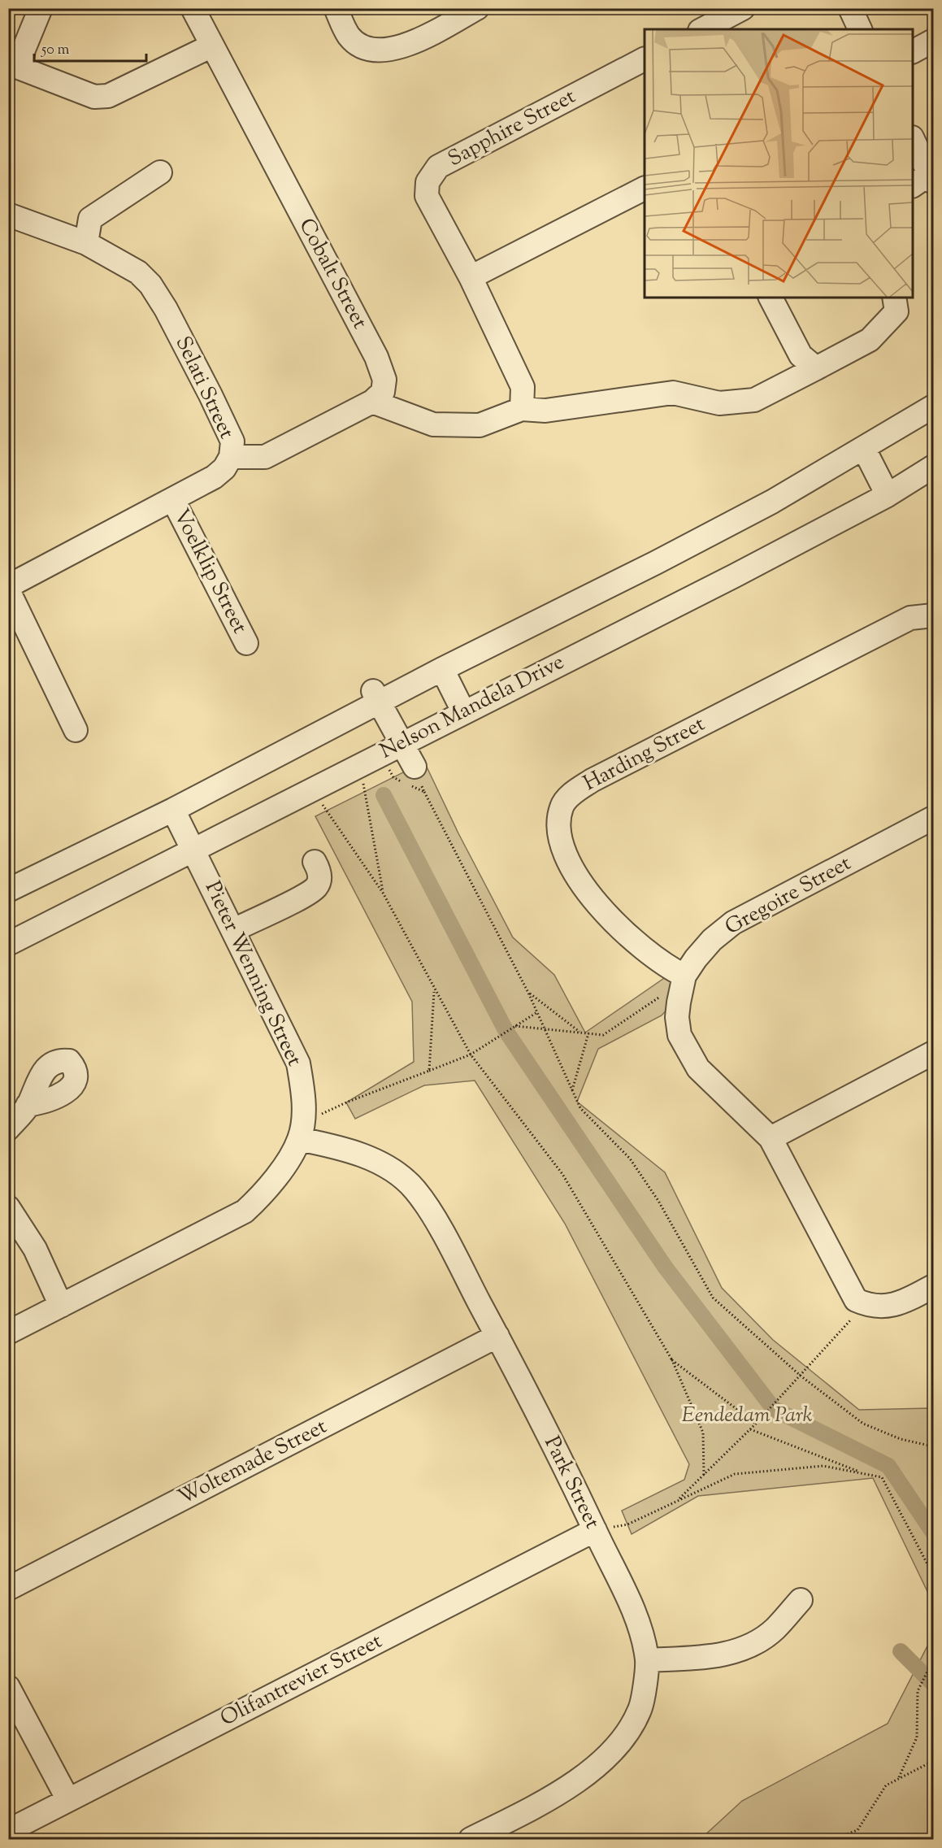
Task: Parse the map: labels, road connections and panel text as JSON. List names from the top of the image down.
{
  "streets": {
    "street": [
      "Sapphire Street",
      "Cobalt Street",
      "Selati Street",
      "Voelklip Street",
      "Nelson Mandela Drive",
      "Harding Street",
      "Gregoire Street",
      "Pieter Wenning Street",
      "Woltemade Street",
      "Park Street",
      "Olifantrevier Street"
    ]
  },
  "crossings": [
    ["Selati Street", "Voelklip Street"],
    ["Nelson Mandela Drive", "Pieter Wenning Street"],
    ["Harding Street", "Gregoire Street"],
    ["Pieter Wenning Street", "Park Street"],
    ["Woltemade Street", "Park Street"],
    ["Park Street", "Olifantrevier Street"]
  ],
  "parks": ["Eendedam Park"],
  "scale_bar": "50 m"
}
